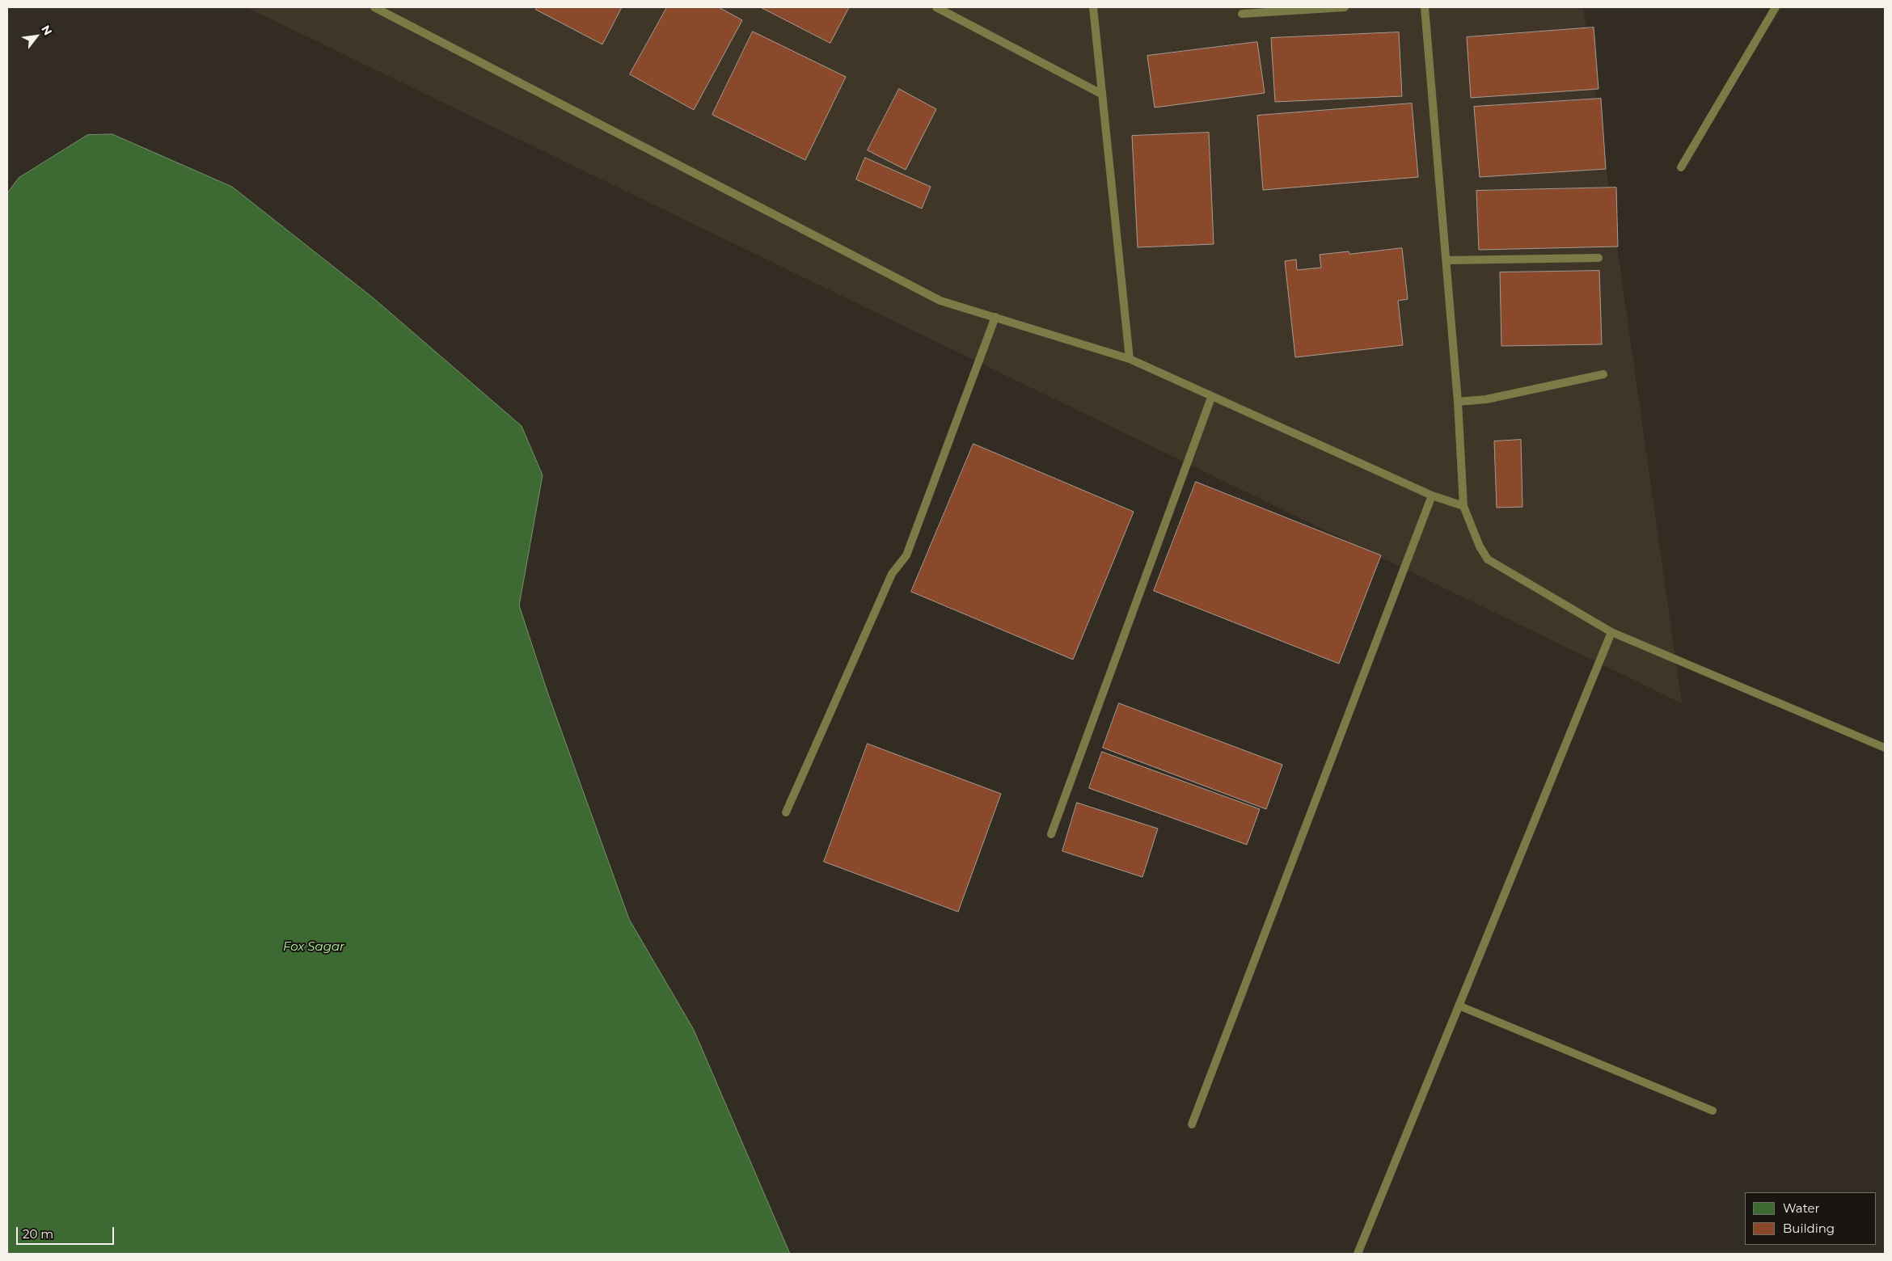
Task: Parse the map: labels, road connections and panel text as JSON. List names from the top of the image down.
{
  "water": ["Fox Sagar"],
  "legend": ["Water", "Building"],
  "scale_bar": "20 m",
  "north": "top right"
}
